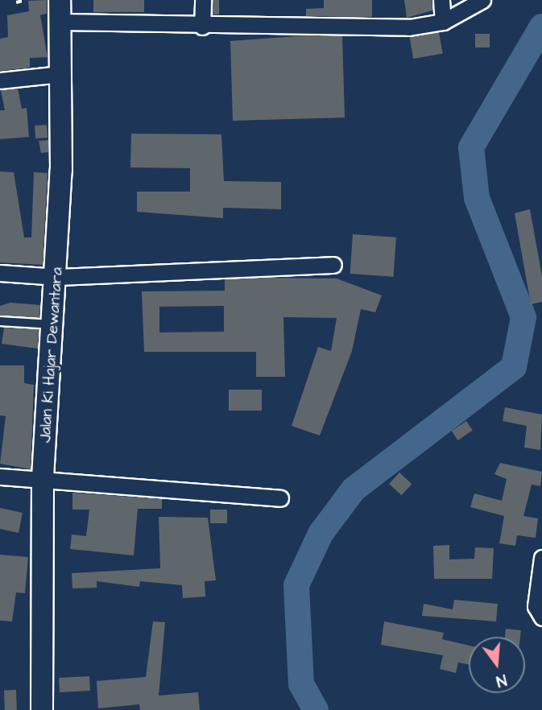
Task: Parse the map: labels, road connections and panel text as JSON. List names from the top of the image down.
{
  "streets": {
    "main road": ["Jalan Ki Hajar Dewantara"]
  },
  "north": "bottom"
}
